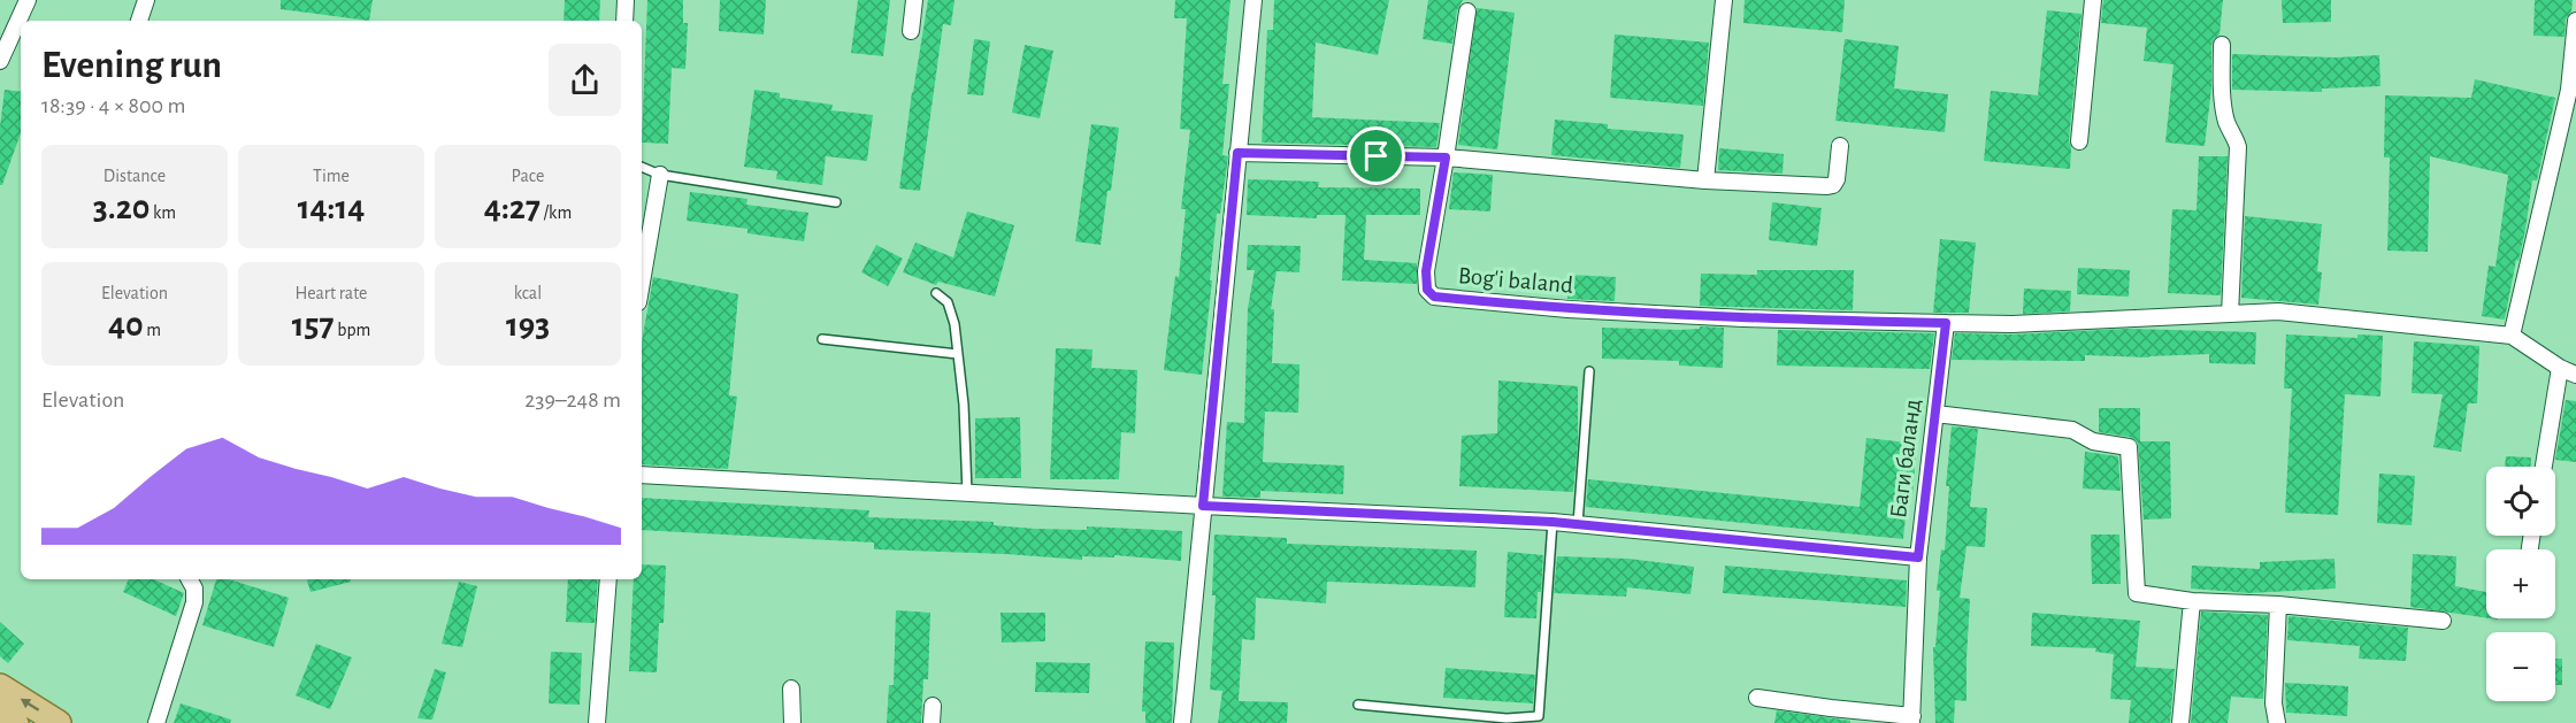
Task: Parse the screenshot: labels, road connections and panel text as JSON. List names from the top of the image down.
{
  "streets": {
    "street": ["Bog'i baland", "Баги баланд"]
  },
  "crossings": [
    ["Bog'i baland", "Баги баланд"]
  ],
  "page": {
    "heading": ["Evening run", "18:39 · 4 × 800 m"],
    "stats": [
      ["Distance", "3.20 km"],
      ["Time", "14:14"],
      ["Pace", "4:27 /km"],
      ["Elevation", "40 m"],
      ["Heart rate", "157 bpm"],
      ["kcal", "193"]
    ],
    "chart": ["Elevation", "239–248 m"],
    "map_buttons": ["+", "−"]
  }
}
